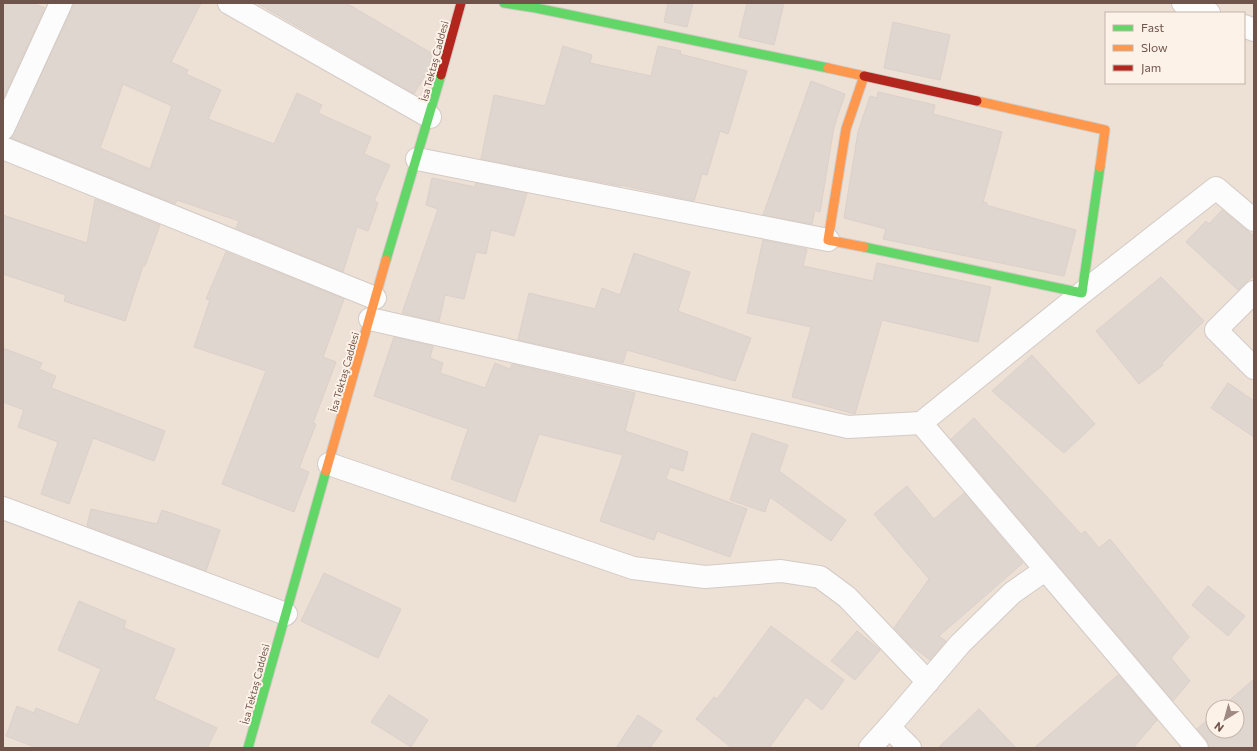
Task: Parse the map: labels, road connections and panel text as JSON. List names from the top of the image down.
{
  "streets": {
    "street": ["İsa Tektaş Caddesi"]
  },
  "legend": ["Fast", "Slow", "Jam"],
  "north": "bottom left"
}
